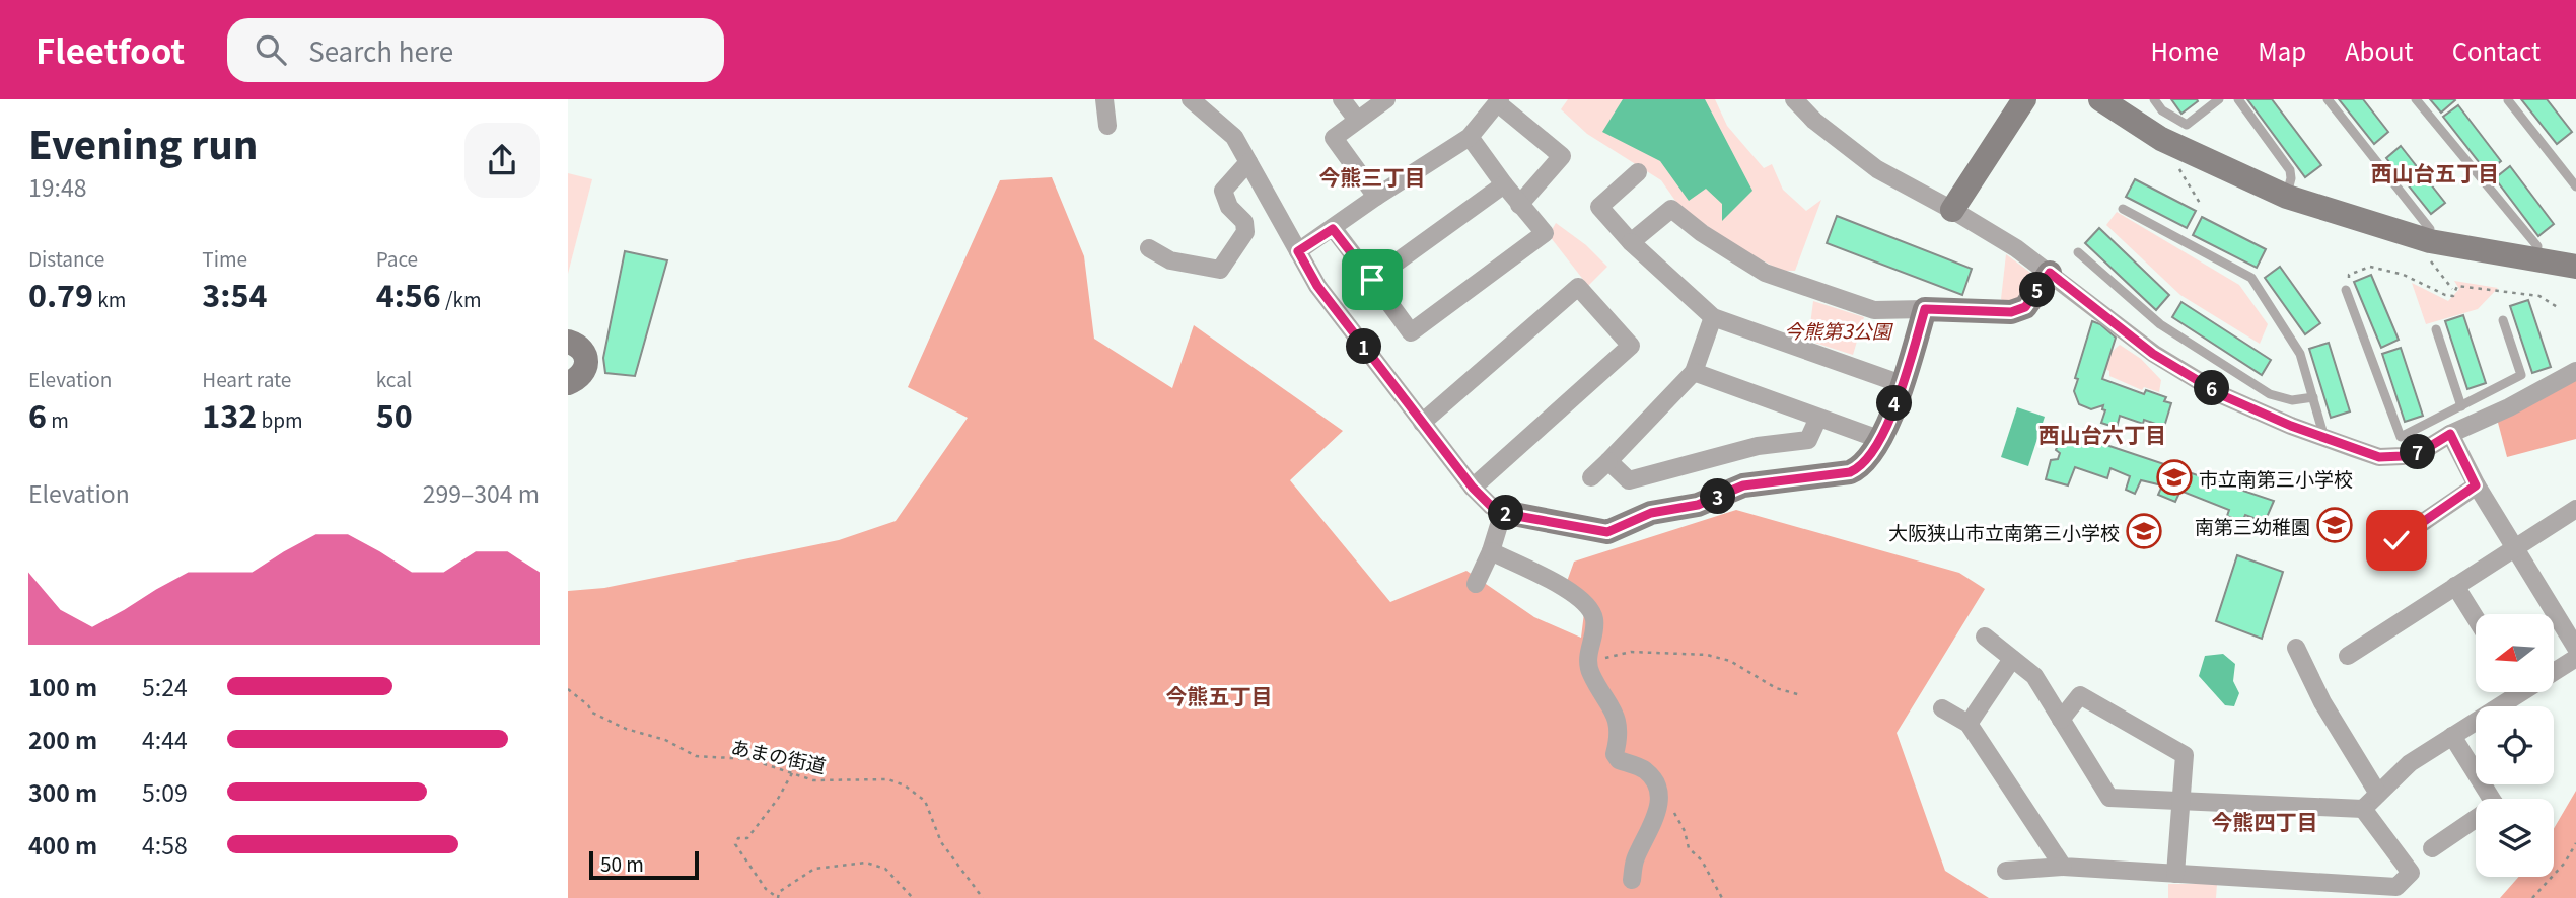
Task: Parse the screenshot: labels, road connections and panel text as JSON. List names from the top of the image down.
{
  "streets": {
    "path": ["あまの街道"]
  },
  "districts": [
    "西山台五丁目",
    "今熊三丁目",
    "西山台六丁目",
    "今熊五丁目",
    "今熊四丁目"
  ],
  "parks": ["今熊第3公園"],
  "places": {
    "school or university": ["市立南第三小学校", "南第三幼稚園", "大阪狭山市立南第三小学校"]
  },
  "scale_bar": "50 m",
  "north": "left",
  "page": {
    "header": "Fleetfoot",
    "search": "Search here",
    "nav": [
      "Home",
      "Map",
      "About",
      "Contact"
    ],
    "heading": ["Evening run", "19:48"],
    "stats": [
      ["Distance", "0.79 km"],
      ["Time", "3:54"],
      ["Pace", "4:56 /km"],
      ["Elevation", "6 m"],
      ["Heart rate", "132 bpm"],
      ["kcal", "50"]
    ],
    "pins": [
      "5",
      "1",
      "6",
      "4",
      "7",
      "3",
      "2"
    ],
    "chart": ["Elevation", "299–304 m"],
    "list": [
      {
        "name": "100 m",
        "note": "5:24"
      },
      {
        "name": "200 m",
        "note": "4:44"
      },
      {
        "name": "300 m",
        "note": "5:09"
      },
      {
        "name": "400 m",
        "note": "4:58"
      }
    ],
    "scale": "50 m"
  }
}
